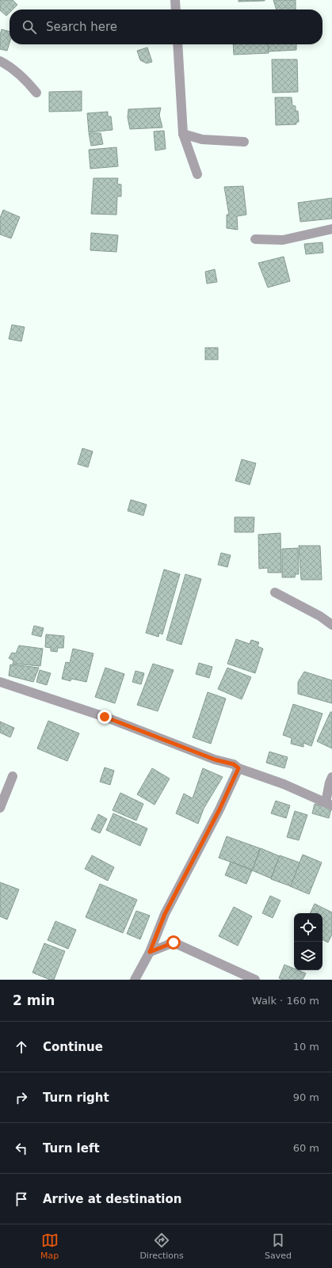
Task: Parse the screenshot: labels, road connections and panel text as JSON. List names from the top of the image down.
{
  "page": {
    "search": "Search here",
    "heading": ["2 min", "Walk · 160 m"],
    "list": [
      ["Continue", "10 m"],
      ["Turn right", "90 m"],
      ["Turn left", "60 m"],
      "Arrive at destination"
    ],
    "nav": ["Map", "Directions", "Saved"]
  }
}
